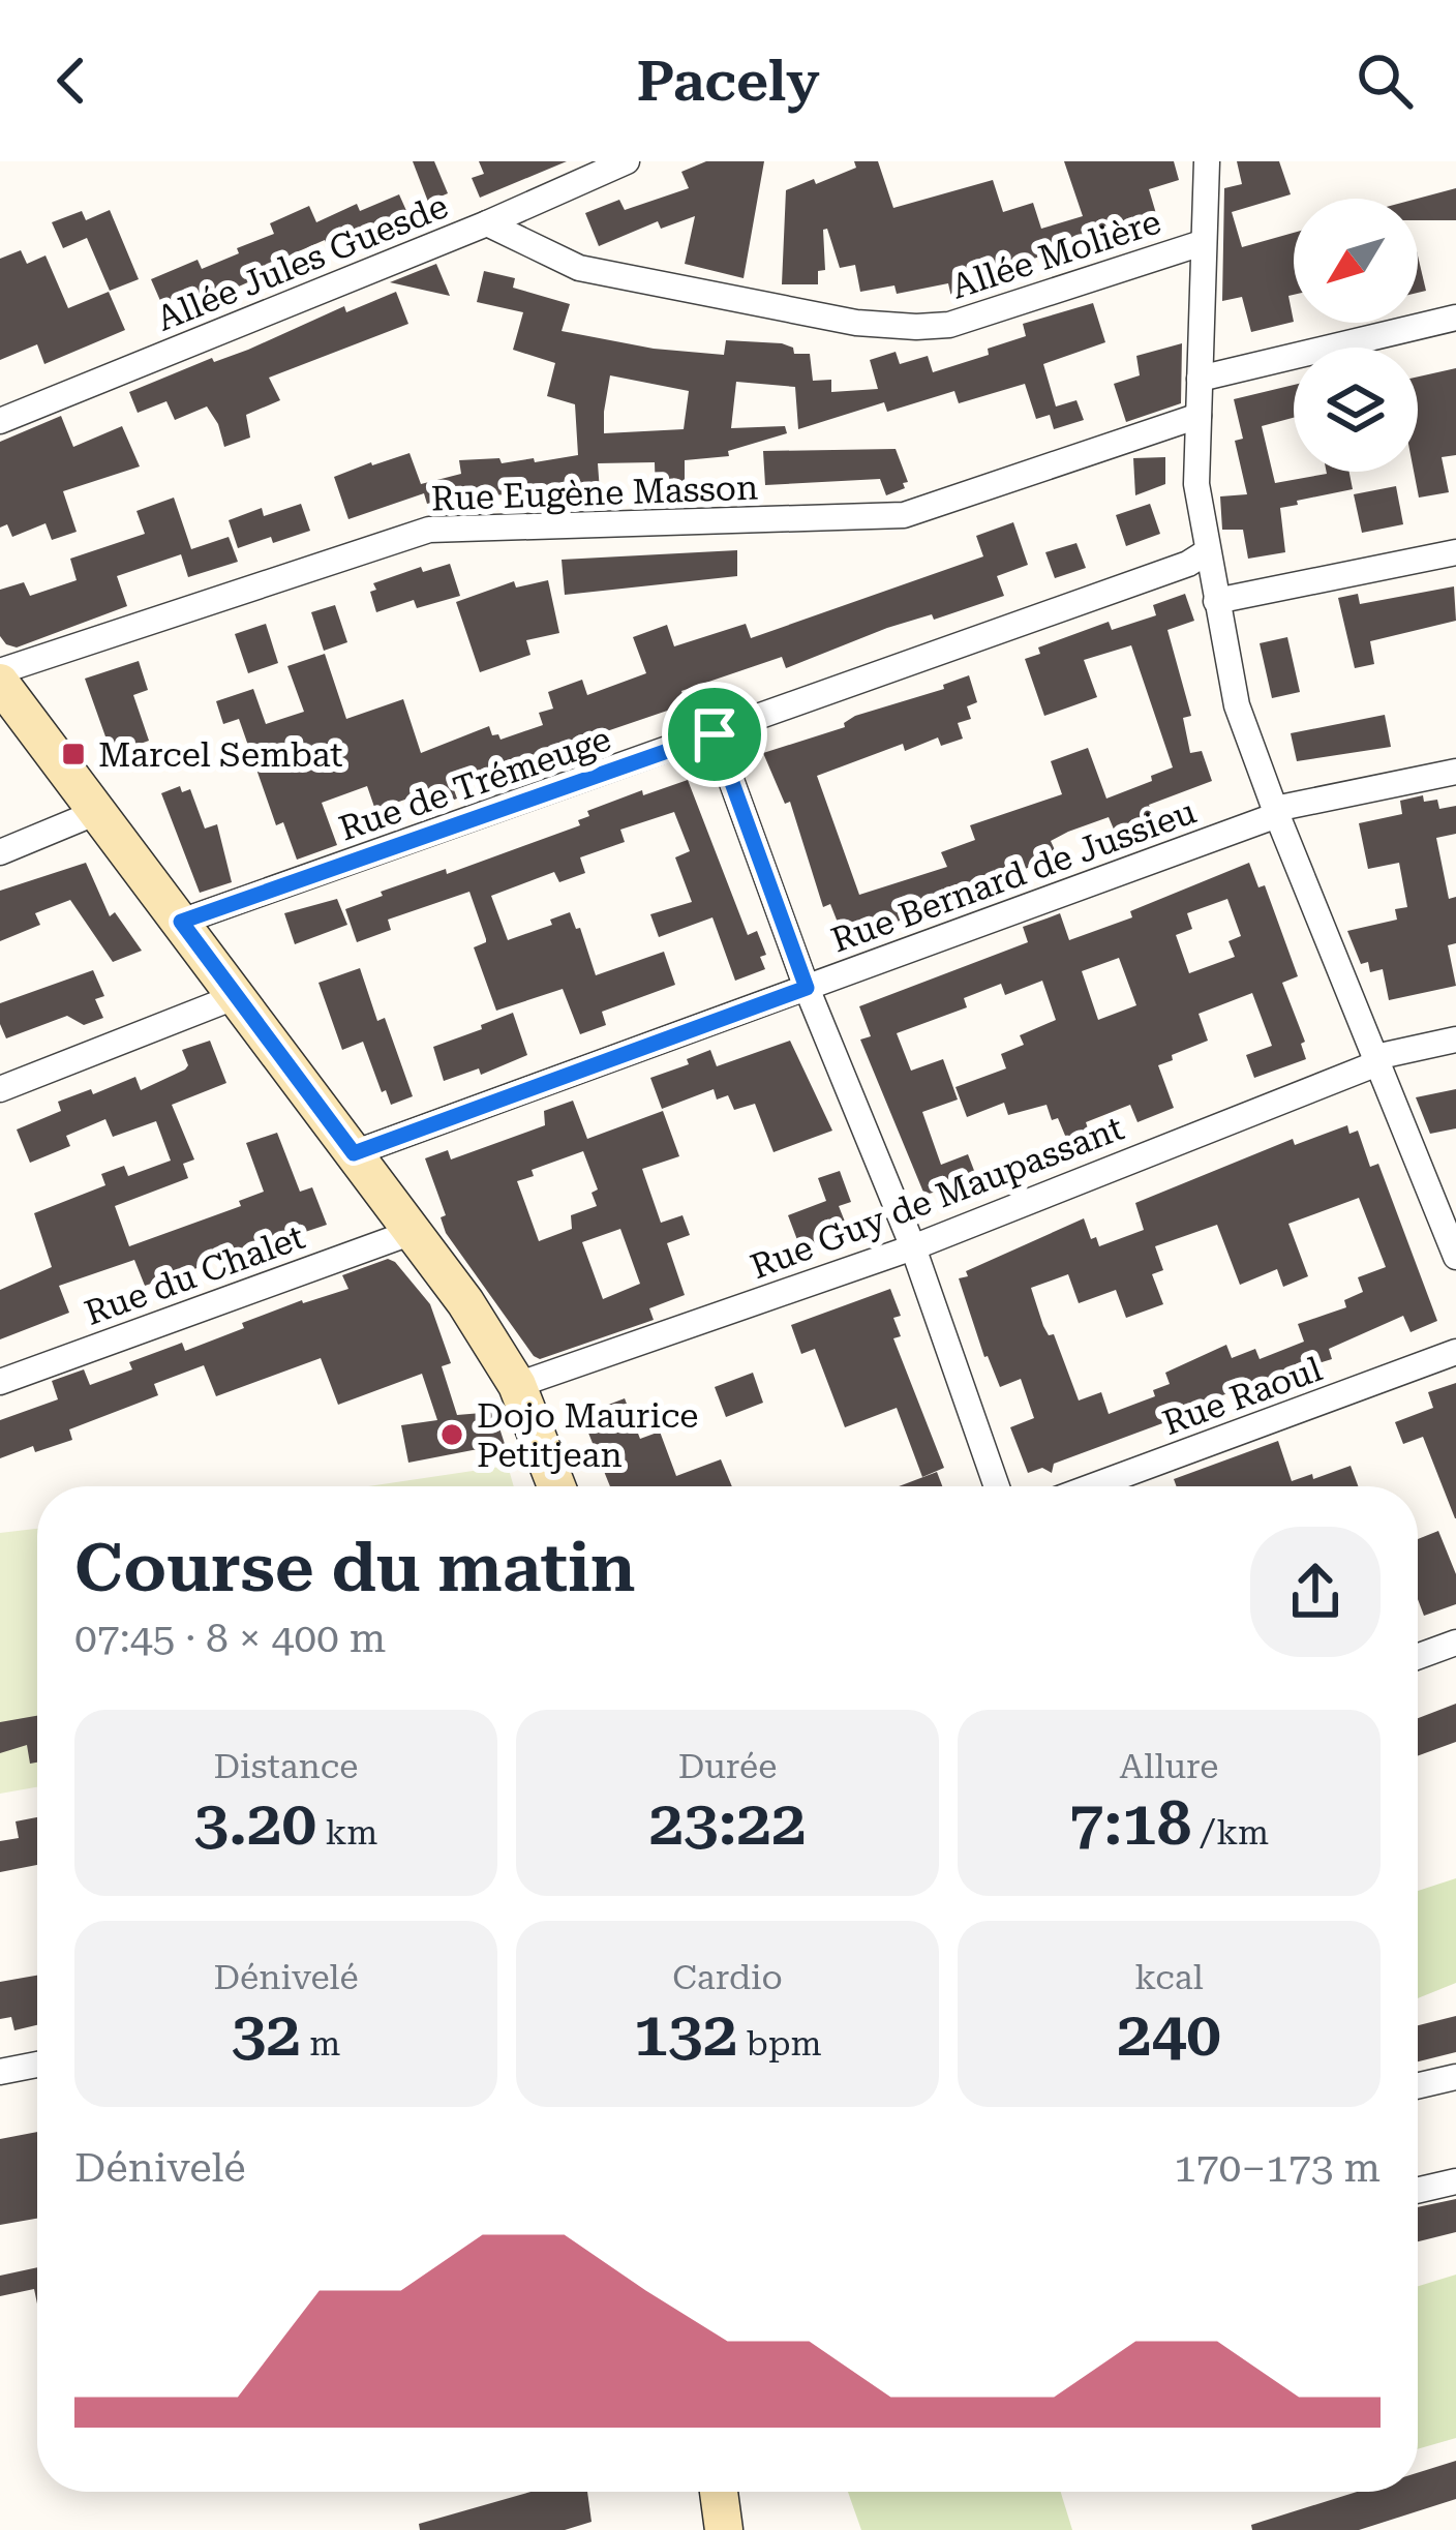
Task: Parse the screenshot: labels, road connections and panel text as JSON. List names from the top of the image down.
{
  "streets": {
    "street": [
      "Allée Molière",
      "Allée Jules Guesde",
      "Rue Eugène Masson",
      "Rue de Trémeuge",
      "Rue Bernard de Jussieu",
      "Rue Guy de Maupassant",
      "Rue du Chalet",
      "Rue Raoul"
    ]
  },
  "crossings": [
    ["Allée Molière", "Allée Jules Guesde"]
  ],
  "places": {
    "transit": ["Marcel Sembat"],
    "other": ["Dojo Maurice Petitjean"]
  },
  "north": "bottom left",
  "page": {
    "header": "Pacely",
    "heading": ["Course du matin", "07:45 · 8 × 400 m"],
    "stats": [
      ["Distance", "3.20 km"],
      ["Durée", "23:22"],
      ["Allure", "7:18 /km"],
      ["Dénivelé", "32 m"],
      ["Cardio", "132 bpm"],
      ["kcal", "240"]
    ],
    "chart": ["Dénivelé", "170–173 m"]
  }
}
